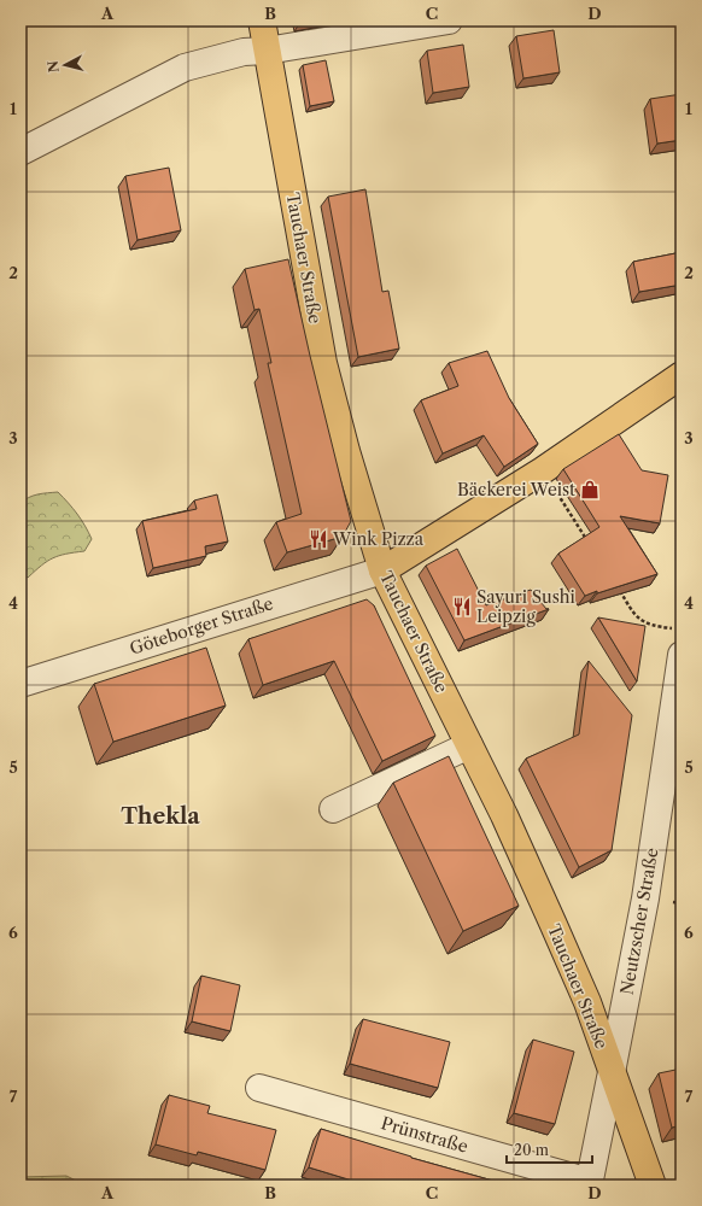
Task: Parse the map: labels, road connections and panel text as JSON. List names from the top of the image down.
{
  "streets": {
    "main road": ["Tauchaer Straße"],
    "street": ["Göteborger Straße", "Neutzscher Straße", "Prünstraße"]
  },
  "crossings": [
    ["Tauchaer Straße", "Göteborger Straße"],
    ["Tauchaer Straße", "Neutzscher Straße"],
    ["Neutzscher Straße", "Prünstraße"]
  ],
  "districts": ["Thekla"],
  "places": {
    "shop": ["Bäckerei Weist"],
    "restaurant": ["Wink Pizza", "Sayuri Sushi Leipzig"]
  },
  "scale_bar": "20 m",
  "north": "left",
  "grid": {
    "columns": [
      "A",
      "B",
      "C",
      "D"
    ],
    "rows": [
      "1",
      "2",
      "3",
      "4",
      "5",
      "6",
      "7"
    ]
  }
}
